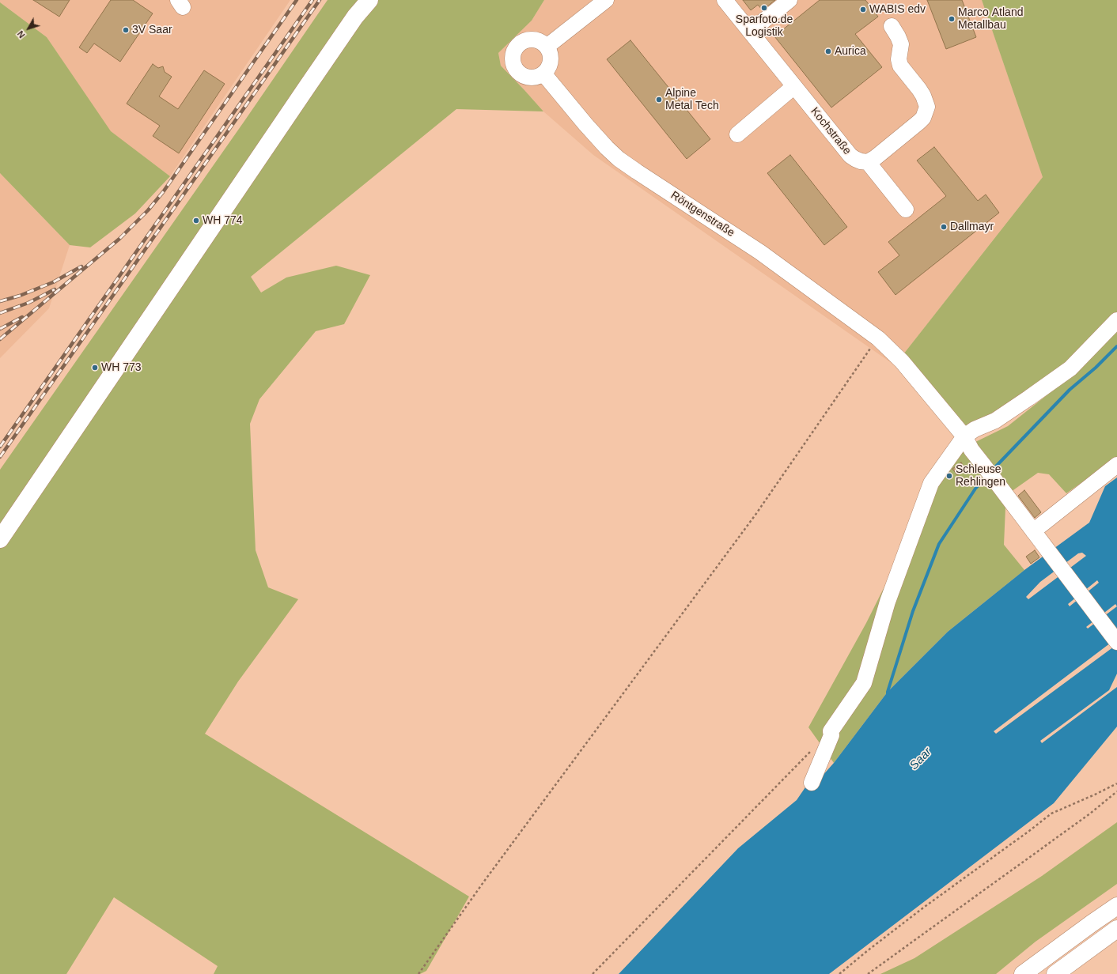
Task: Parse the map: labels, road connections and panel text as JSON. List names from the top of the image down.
{
  "streets": {
    "street": ["Kochstraße", "Röntgenstraße"]
  },
  "water": ["Saar"],
  "places": [
    "Sparfoto.de Logistik",
    "WABIS edv",
    "Marco Atland Metallbau",
    "3V Saar",
    "Aurica",
    "Alpine Metal Tech",
    "WH 774",
    "Dallmayr",
    "WH 773",
    "Schleuse Rehlingen"
  ],
  "north": "bottom left"
}
